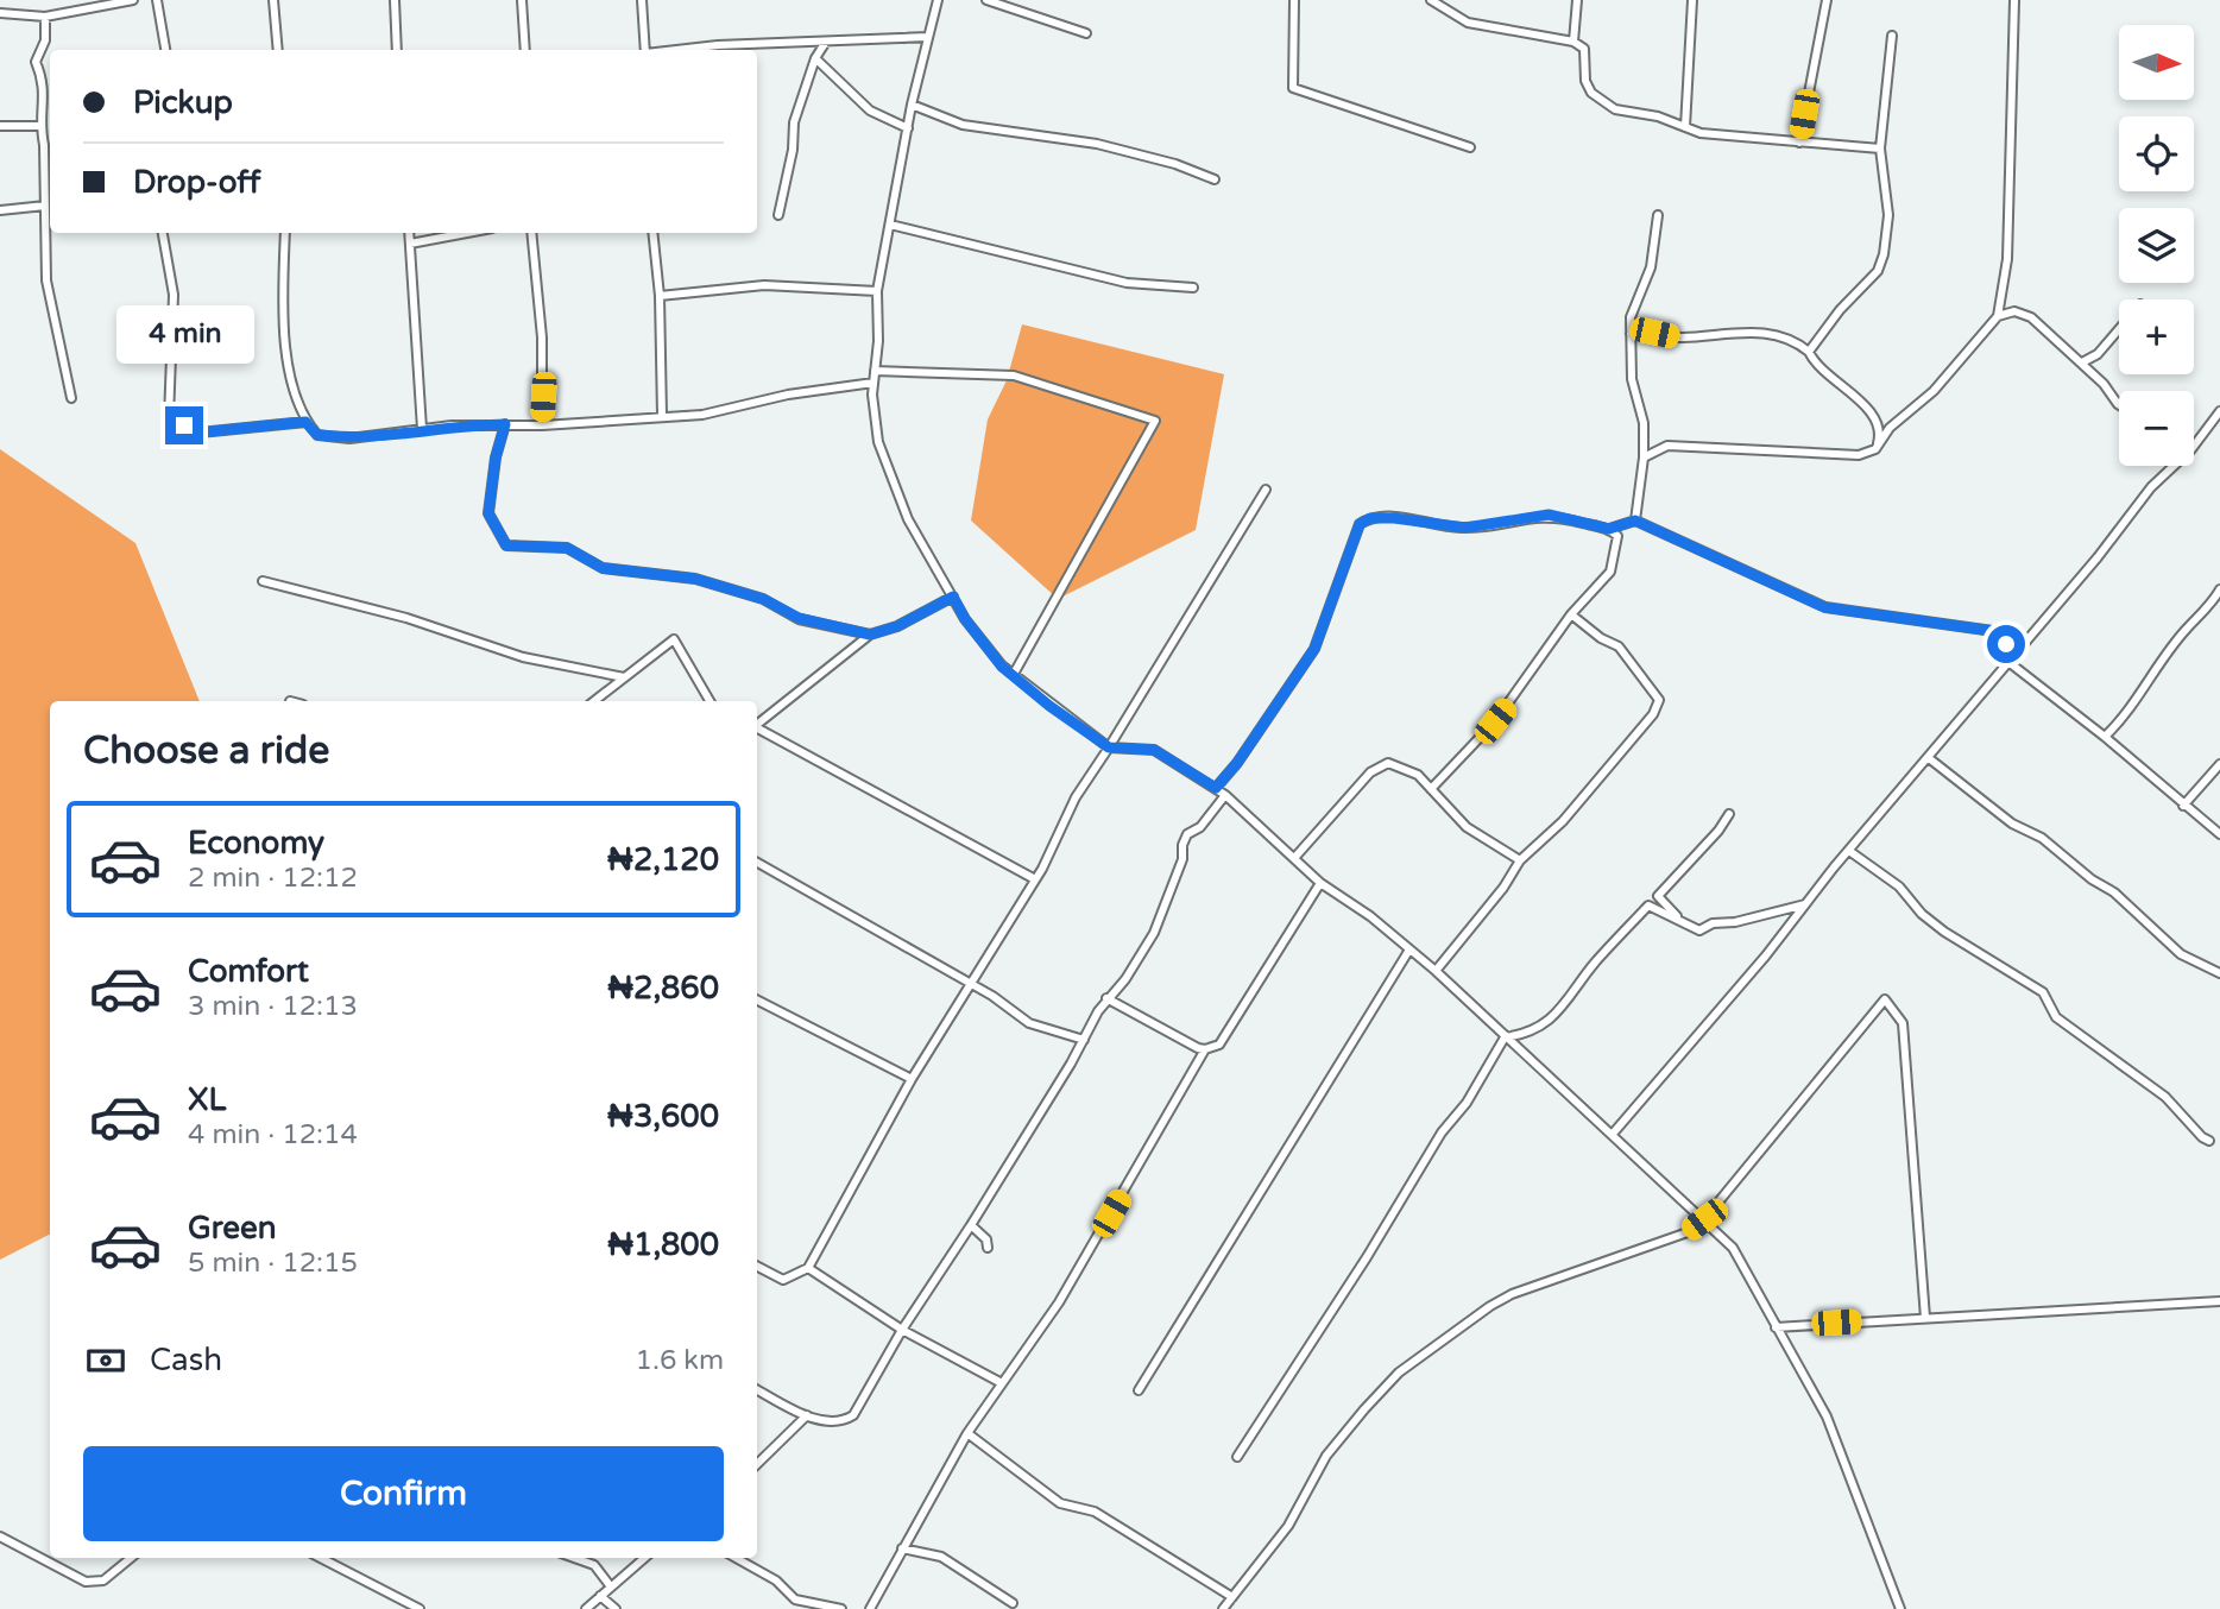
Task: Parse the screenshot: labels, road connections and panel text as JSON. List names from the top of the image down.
{
  "north": "right",
  "page": {
    "map_buttons": ["+", "−"],
    "banner": ["Pickup", "Drop-off"],
    "bubble": "4 min",
    "heading": "Choose a ride",
    "list": [
      {
        "name": "Economy",
        "note": "2 min · 12:12",
        "value": "₦2,120"
      },
      {
        "name": "Comfort",
        "note": "3 min · 12:13",
        "value": "₦2,860"
      },
      {
        "name": "XL",
        "note": "4 min · 12:14",
        "value": "₦3,600"
      },
      {
        "name": "Green",
        "note": "5 min · 12:15",
        "value": "₦1,800"
      }
    ],
    "pay": ["Cash", "1.6 km"],
    "buttons": "Confirm"
  }
}
